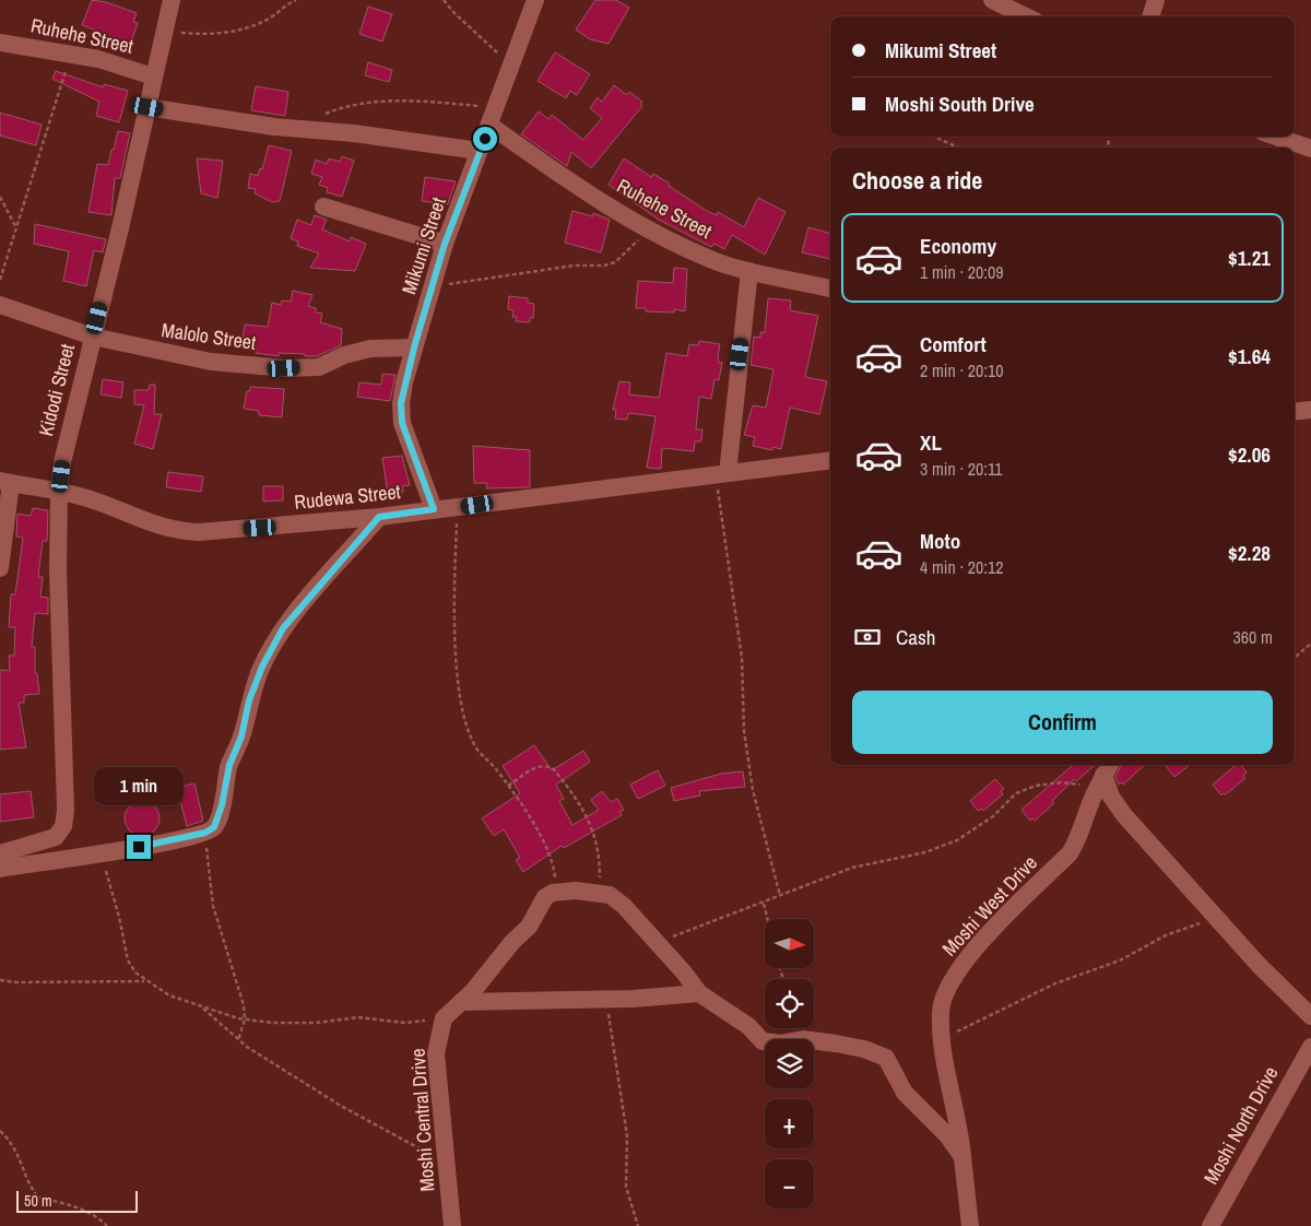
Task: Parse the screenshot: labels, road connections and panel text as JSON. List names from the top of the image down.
{
  "streets": {
    "street": [
      "Ruhehe Street",
      "Mikumi Street",
      "Malolo Street",
      "Kidodi Street",
      "Rudewa Street",
      "Moshi West Drive",
      "Moshi Central Drive",
      "Moshi North Drive"
    ]
  },
  "crossings": [
    ["Ruhehe Street", "Mikumi Street"],
    ["Ruhehe Street", "Kidodi Street"],
    ["Mikumi Street", "Malolo Street"],
    ["Mikumi Street", "Rudewa Street"],
    ["Malolo Street", "Kidodi Street"],
    ["Kidodi Street", "Rudewa Street"]
  ],
  "scale_bar": "50 m",
  "north": "right",
  "page": {
    "banner": ["Mikumi Street", "Moshi South Drive"],
    "heading": "Choose a ride",
    "list": [
      {
        "name": "Economy",
        "note": "1 min · 20:09",
        "value": "$1.21"
      },
      {
        "name": "Comfort",
        "note": "2 min · 20:10",
        "value": "$1.64"
      },
      {
        "name": "XL",
        "note": "3 min · 20:11",
        "value": "$2.06"
      },
      {
        "name": "Moto",
        "note": "4 min · 20:12",
        "value": "$2.28"
      }
    ],
    "pay": ["Cash", "360 m"],
    "buttons": "Confirm",
    "bubble": "1 min",
    "map_buttons": ["+", "−"],
    "scale": "50 m"
  }
}
